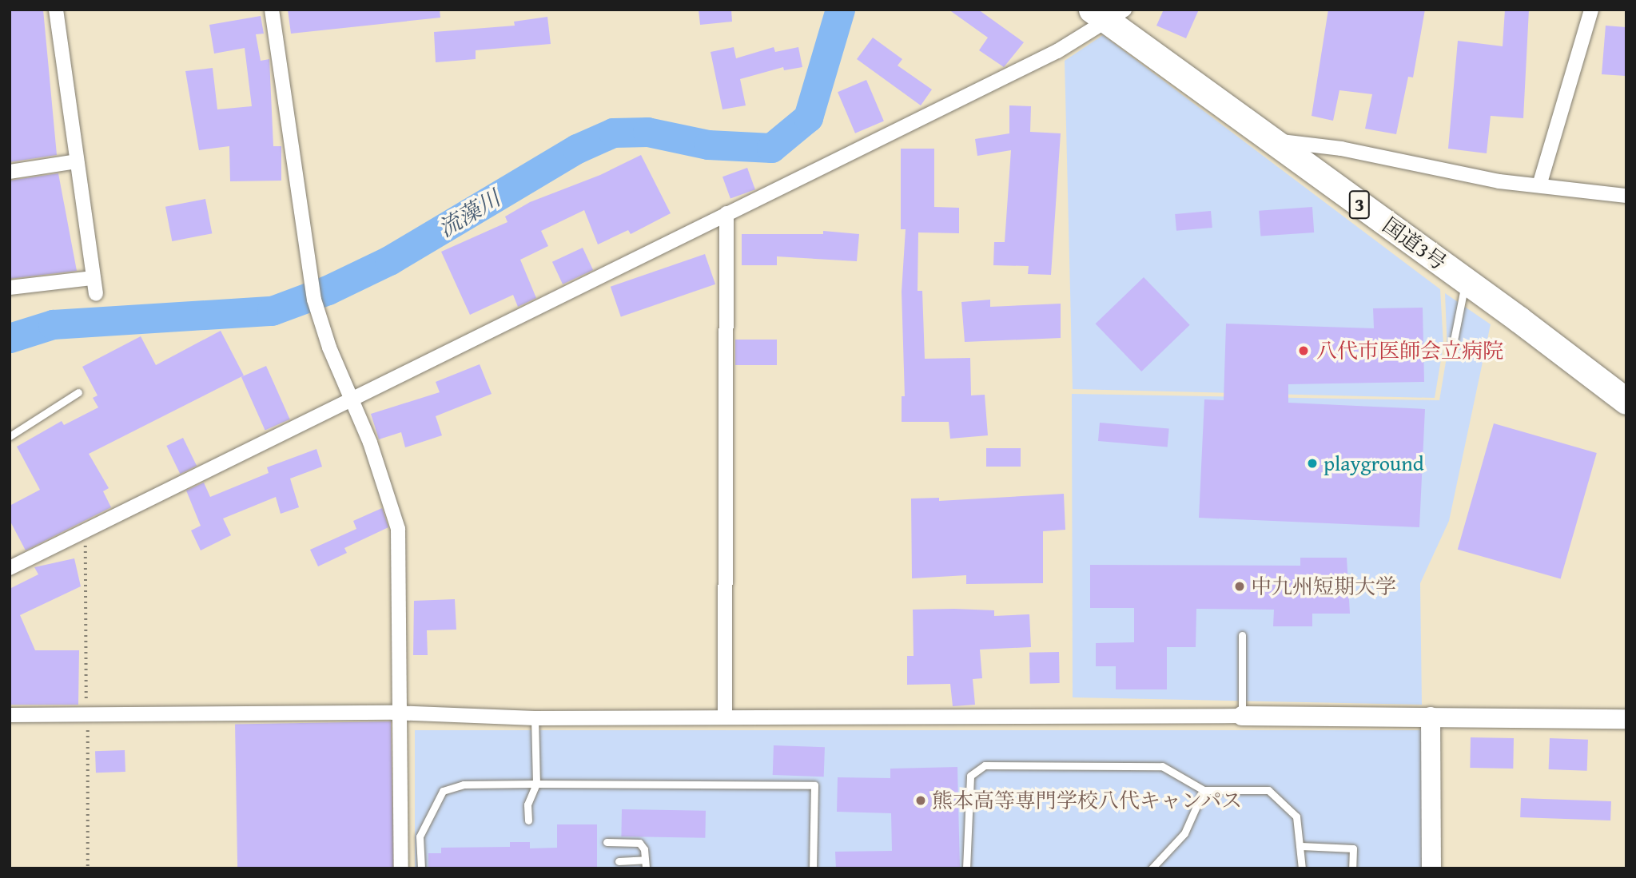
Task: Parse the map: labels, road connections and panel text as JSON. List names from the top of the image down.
{
  "streets": {
    "highway": ["3", "国道3号"]
  },
  "water": ["流藻川"],
  "places": [
    "八代市医師会立病院",
    "playground",
    "中九州短期大学",
    "熊本高等専門学校八代キャンパス"
  ]
}
